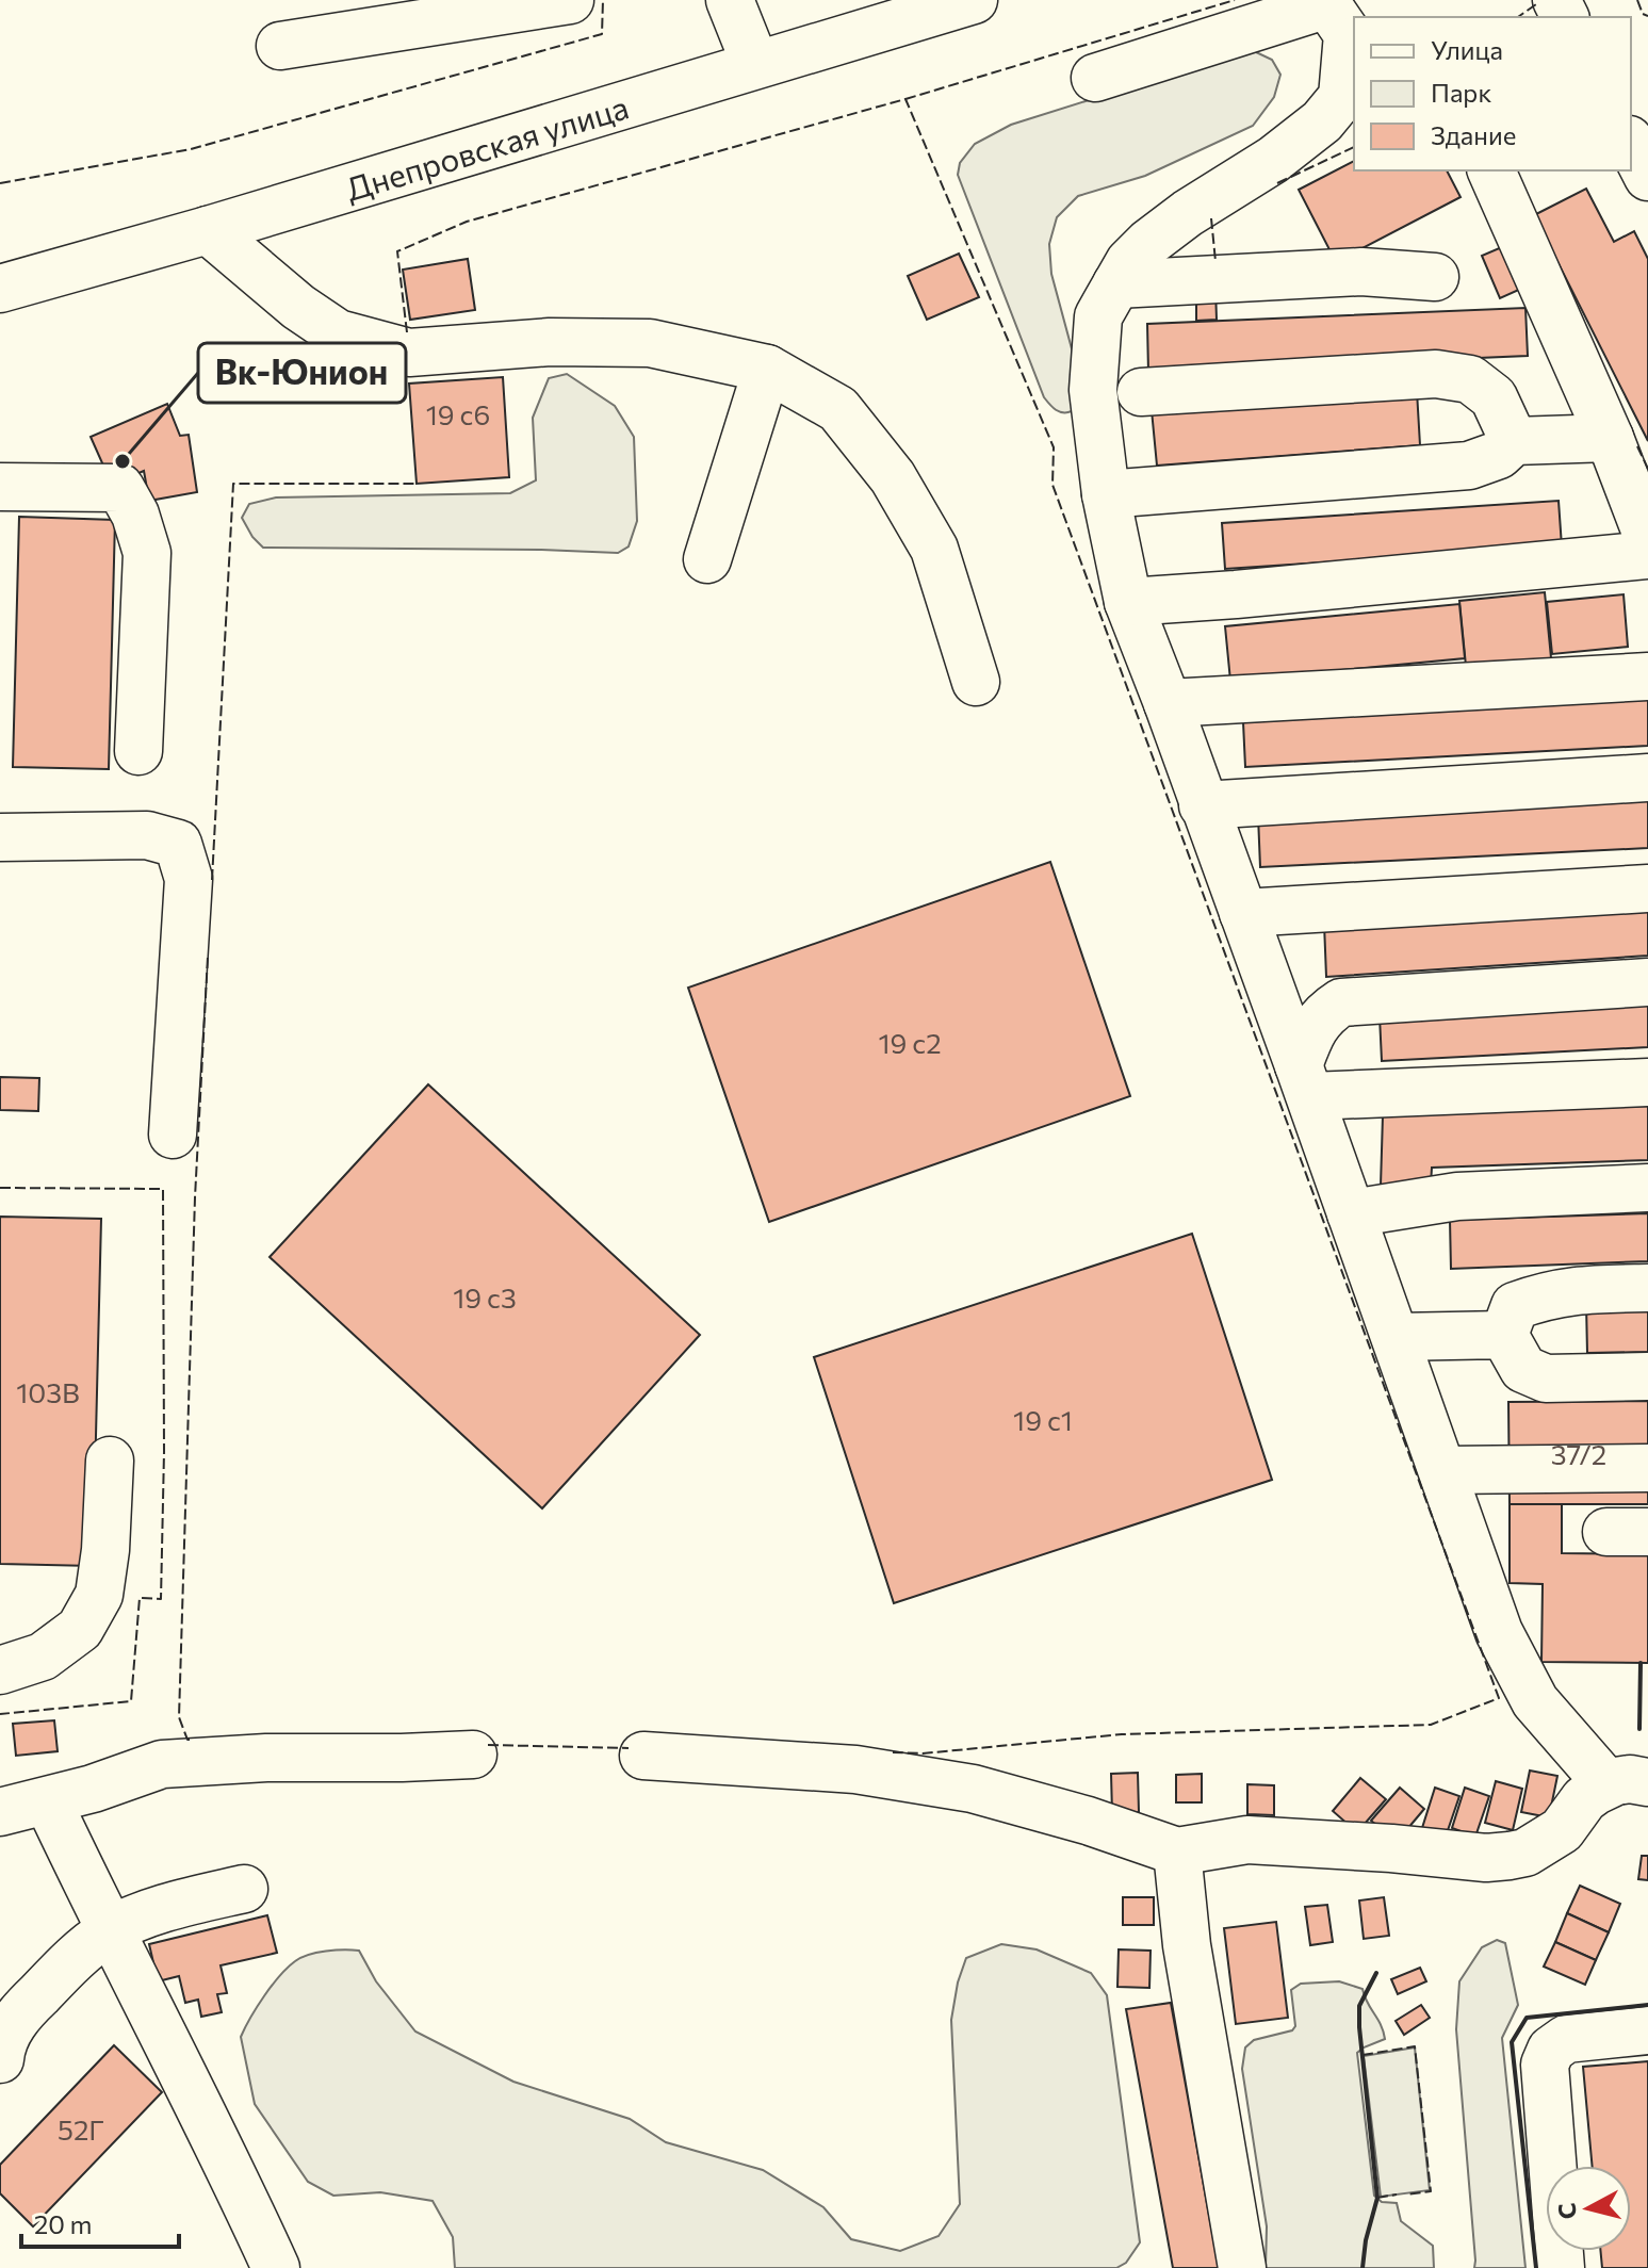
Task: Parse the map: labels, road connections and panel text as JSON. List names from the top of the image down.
{
  "streets": {
    "street": ["Днепровская улица"]
  },
  "places": ["Вк-Юнион"],
  "house_numbers": [
    "19 с6",
    "19 с2",
    "19 с3",
    "103В",
    "19 с1",
    "37/2",
    "52Г"
  ],
  "legend": ["Улица", "Парк", "Здание"],
  "scale_bar": "20 m",
  "north": "left"
}
